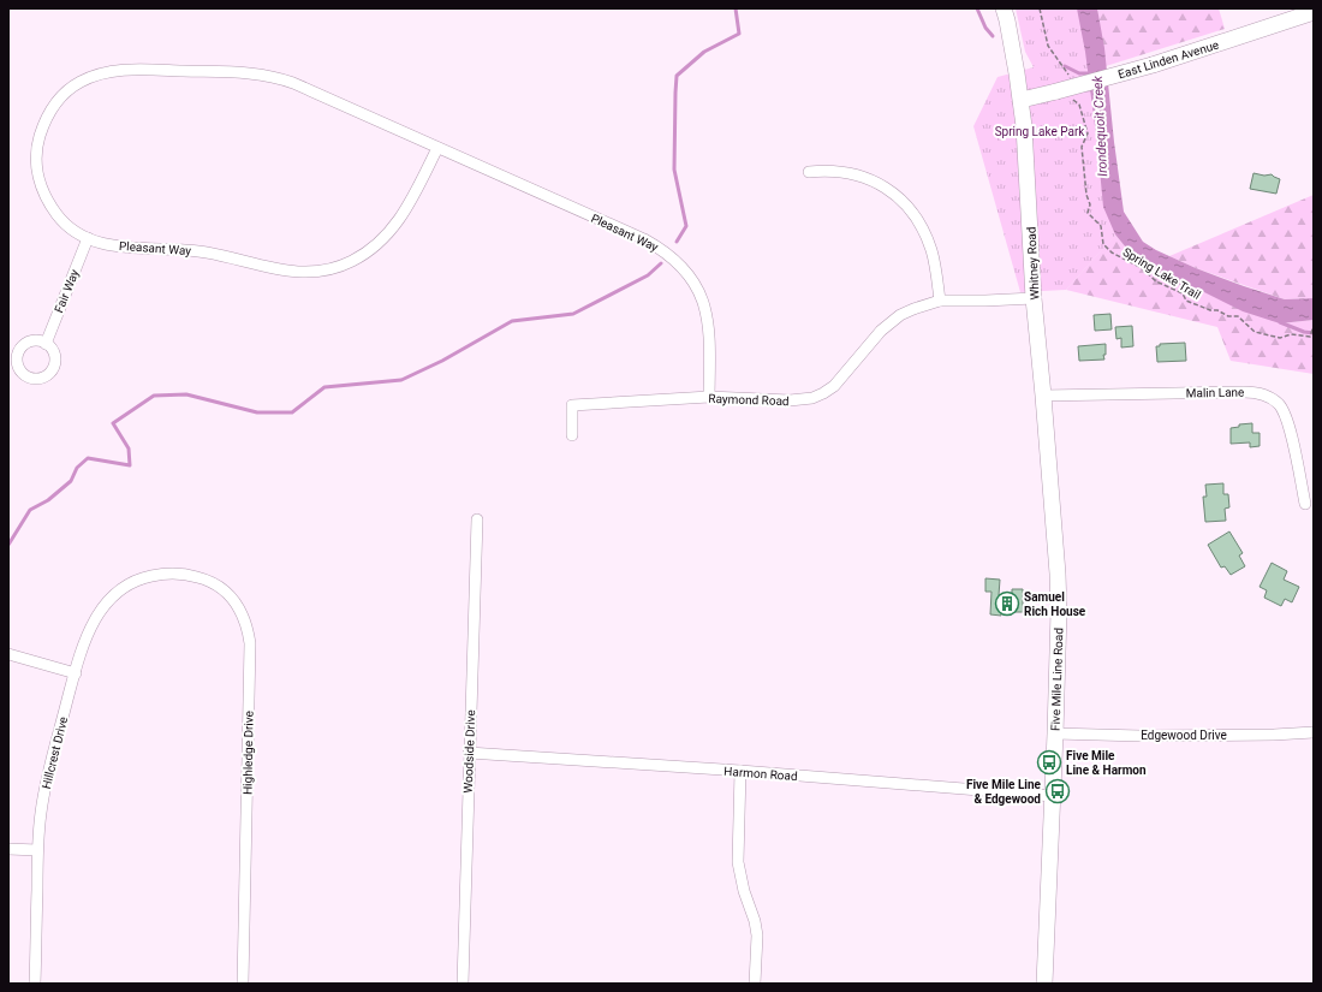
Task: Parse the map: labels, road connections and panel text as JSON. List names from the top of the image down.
{
  "streets": {
    "main road": ["East Linden Avenue", "Whitney Road", "Five Mile Line Road"],
    "street": [
      "Pleasant Way",
      "Fair Way",
      "Malin Lane",
      "Raymond Road",
      "Edgewood Drive",
      "Woodside Drive",
      "Hillcrest Drive",
      "Highledge Drive",
      "Harmon Road"
    ],
    "path": ["Spring Lake Trail"]
  },
  "crossings": [
    ["East Linden Avenue", "Whitney Road"],
    ["Pleasant Way", "Fair Way"],
    ["Pleasant Way", "Raymond Road"],
    ["Whitney Road", "Malin Lane"],
    ["Whitney Road", "Raymond Road"],
    ["Whitney Road", "Five Mile Line Road"],
    ["Five Mile Line Road", "Edgewood Drive"],
    ["Five Mile Line Road", "Harmon Road"],
    ["Woodside Drive", "Harmon Road"],
    ["Hillcrest Drive", "Highledge Drive"]
  ],
  "water": ["Irondequoit Creek"],
  "parks": ["Spring Lake Park"],
  "places": {
    "building": ["Samuel Rich House"],
    "bus stop": ["Five Mile Line & Harmon", "Five Mile Line & Edgewood"]
  }
}
